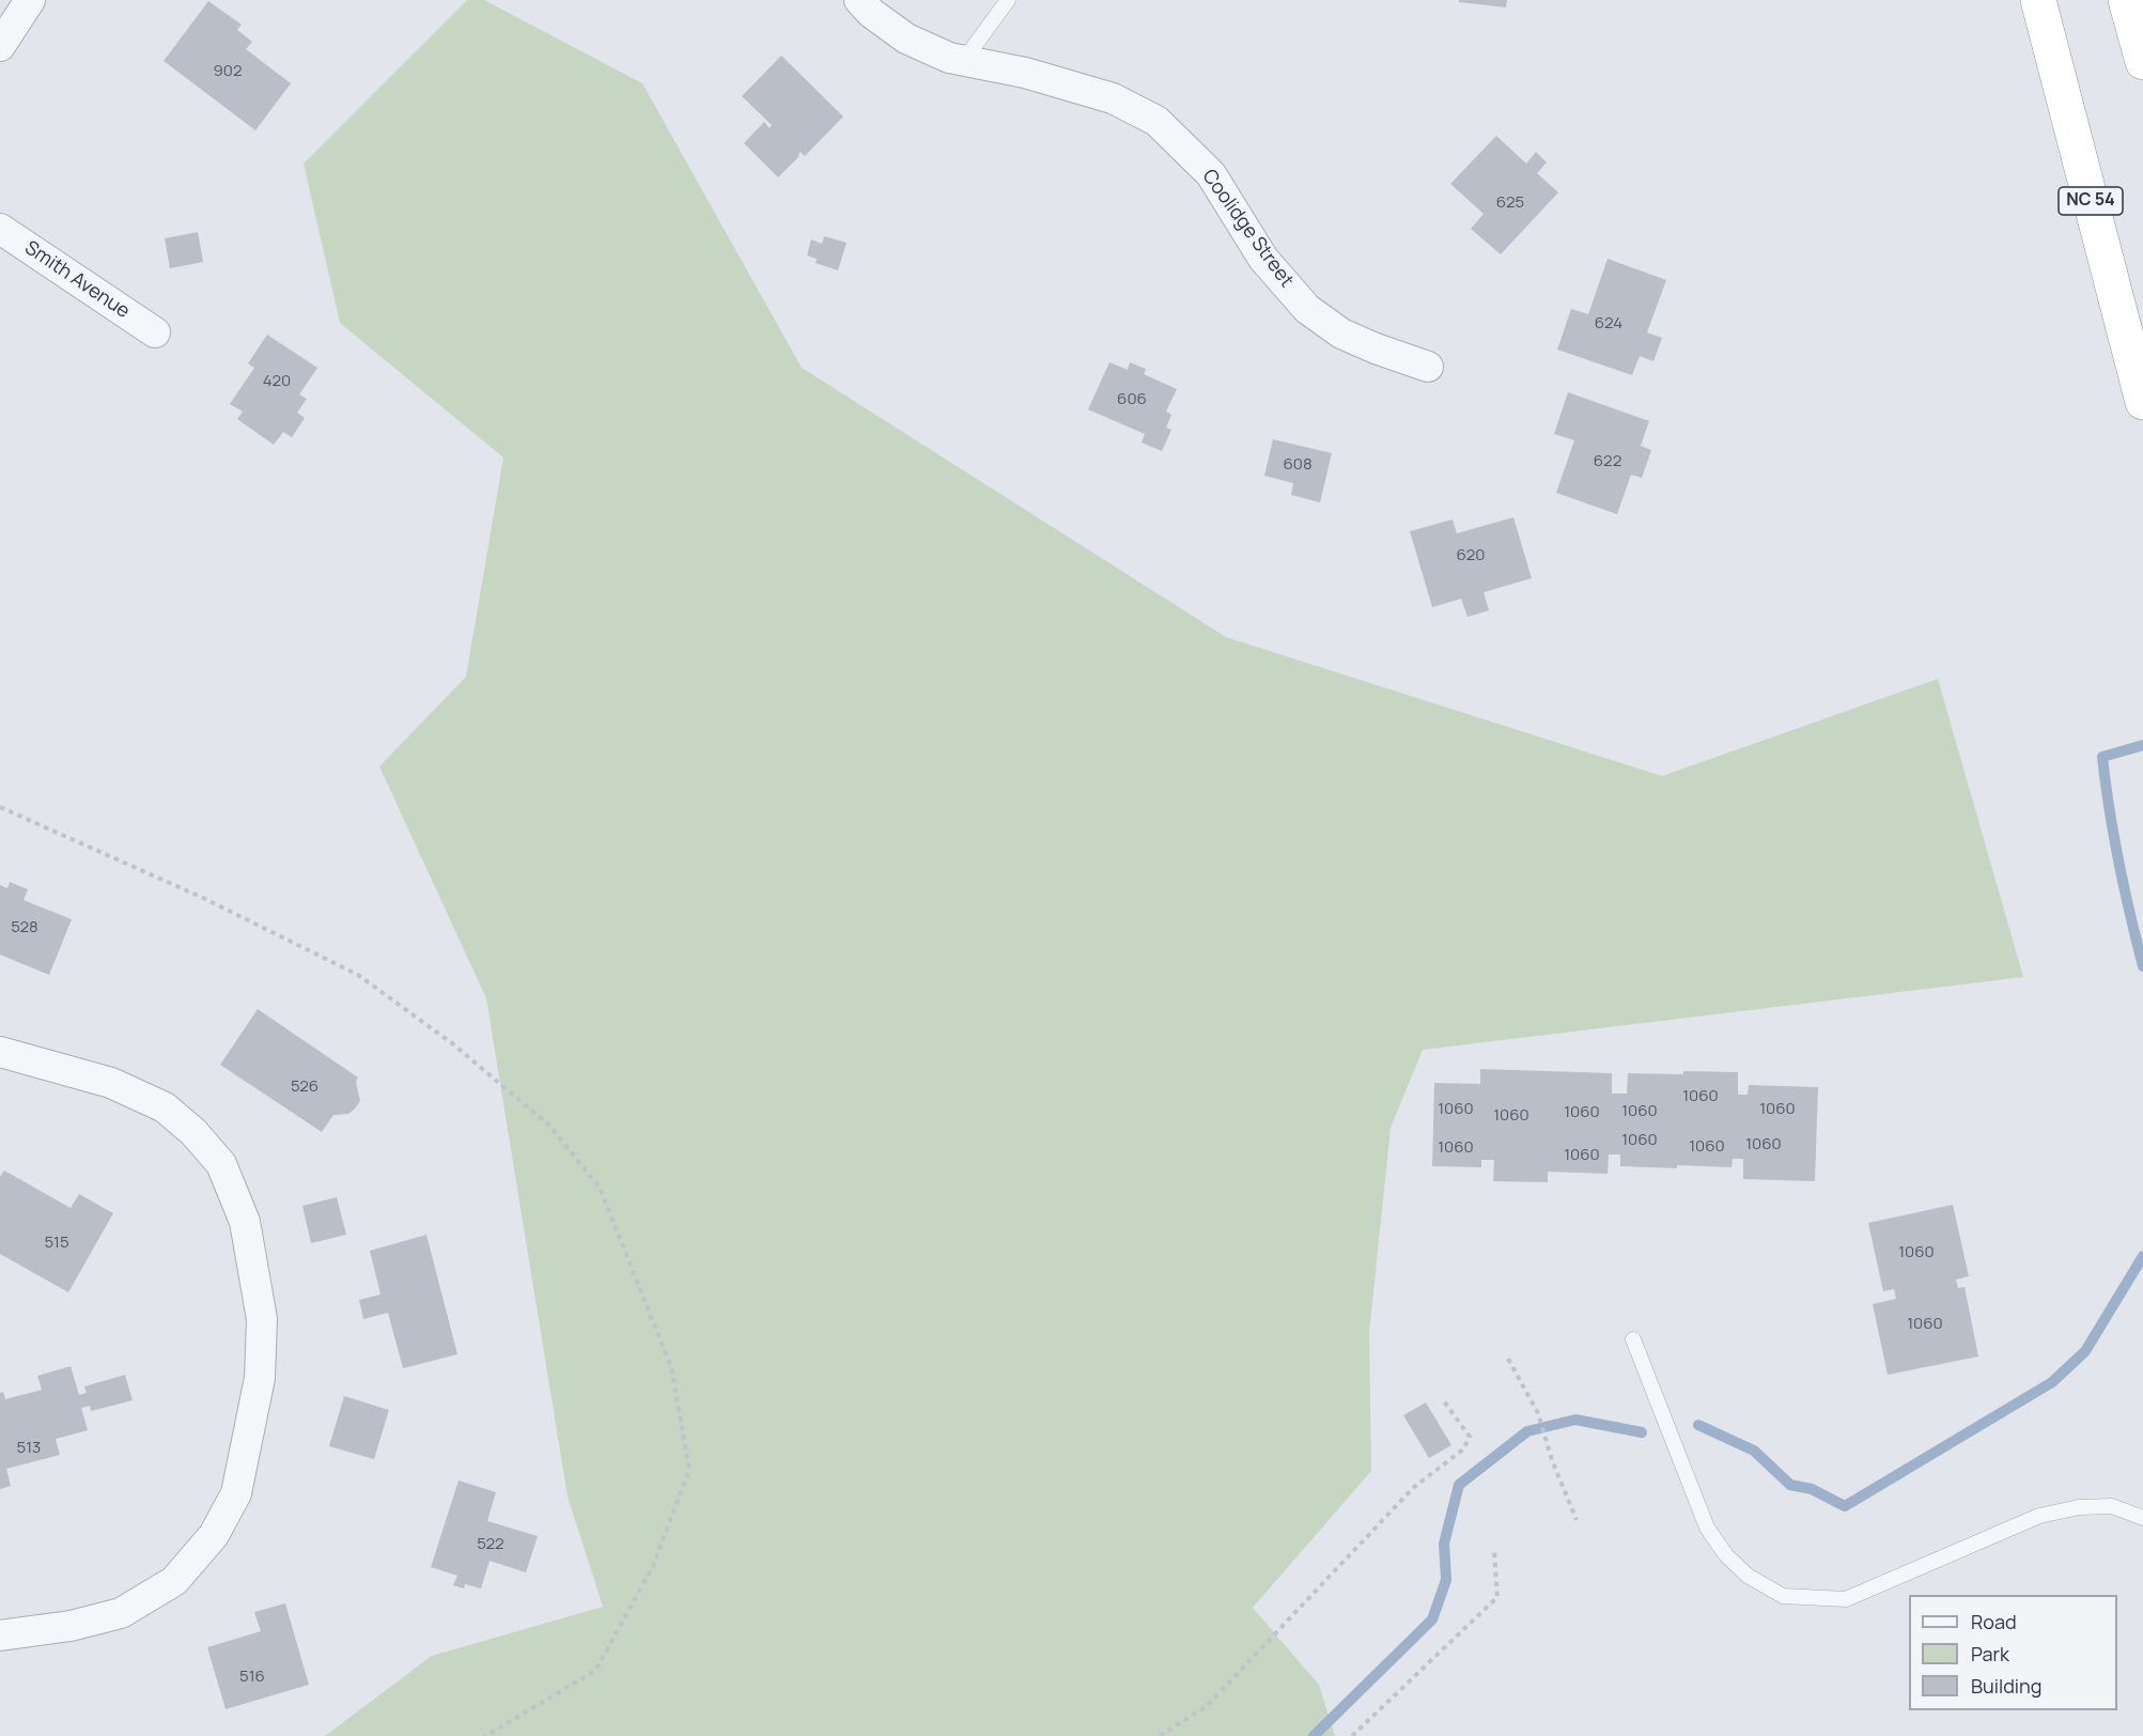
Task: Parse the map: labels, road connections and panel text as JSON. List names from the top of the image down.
{
  "streets": {
    "highway": ["NC 54"],
    "street": ["Coolidge Street", "Smith Avenue"]
  },
  "house_numbers": [
    "902",
    "625",
    "624",
    "420",
    "606",
    "622",
    "608",
    "620",
    "528",
    "526",
    "1060",
    "1060",
    "1060",
    "1060",
    "1060",
    "1060",
    "1060",
    "1060",
    "1060",
    "1060",
    "1060",
    "515",
    "1060",
    "1060",
    "513",
    "522",
    "516"
  ],
  "legend": ["Road", "Park", "Building"]
}
